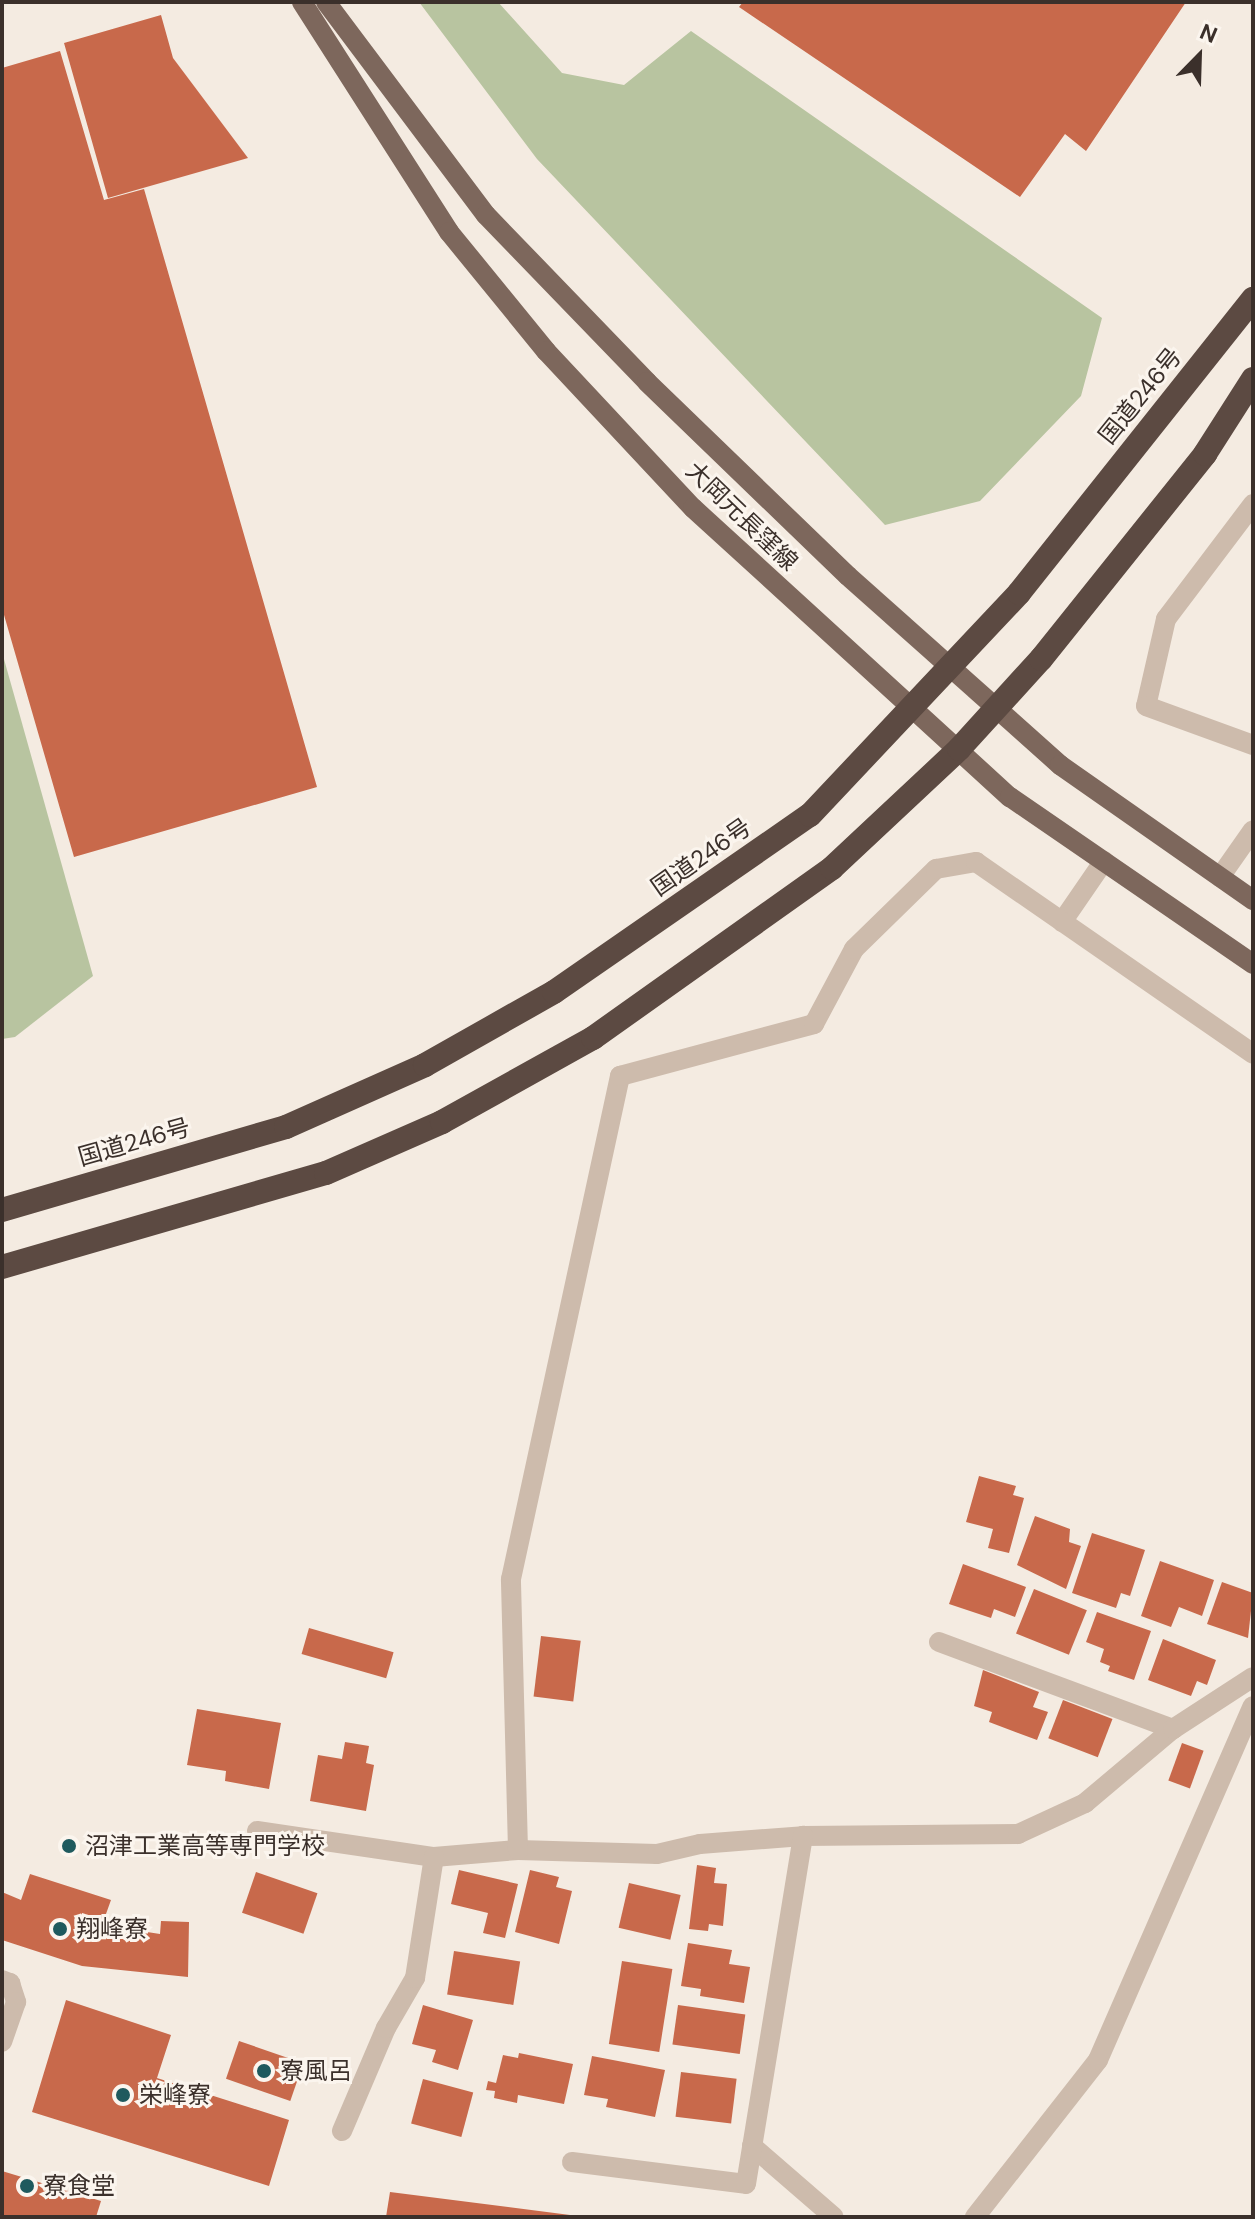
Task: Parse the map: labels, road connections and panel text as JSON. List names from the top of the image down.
{
  "streets": {
    "highway": ["国道246号"],
    "main road": ["大岡元長窪線"]
  },
  "crossings": [
    ["国道246号", "大岡元長窪線"]
  ],
  "places": [
    "沼津工業高等専門学校",
    "翔峰寮",
    "寮風呂",
    "栄峰寮",
    "寮食堂"
  ],
  "north": "top right"
}
